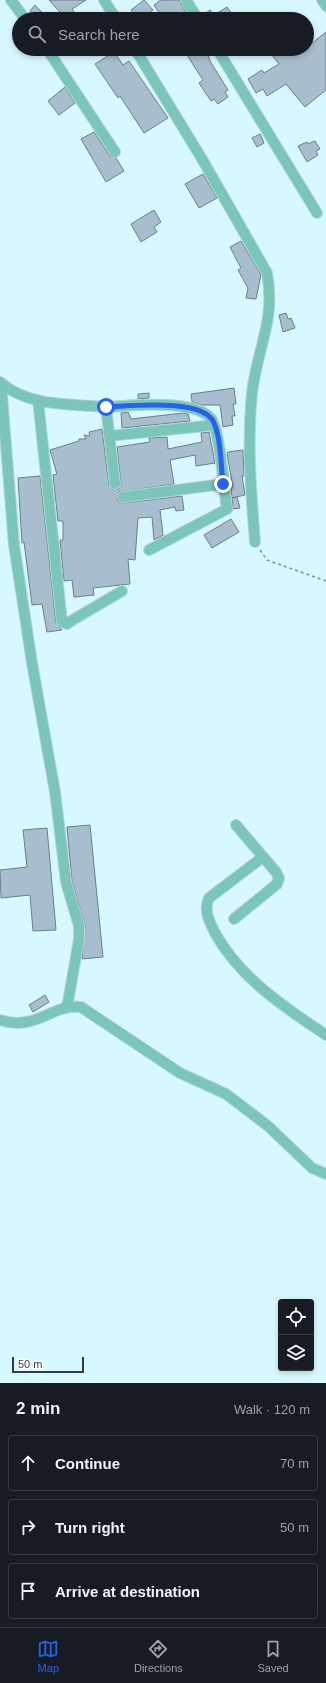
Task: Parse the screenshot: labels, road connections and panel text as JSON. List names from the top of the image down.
{
  "scale_bar": "50 m",
  "page": {
    "search": "Search here",
    "scale": "50 m",
    "heading": ["2 min", "Walk · 120 m"],
    "list": [
      ["Continue", "70 m"],
      ["Turn right", "50 m"],
      "Arrive at destination"
    ],
    "nav": ["Map", "Directions", "Saved"]
  }
}
